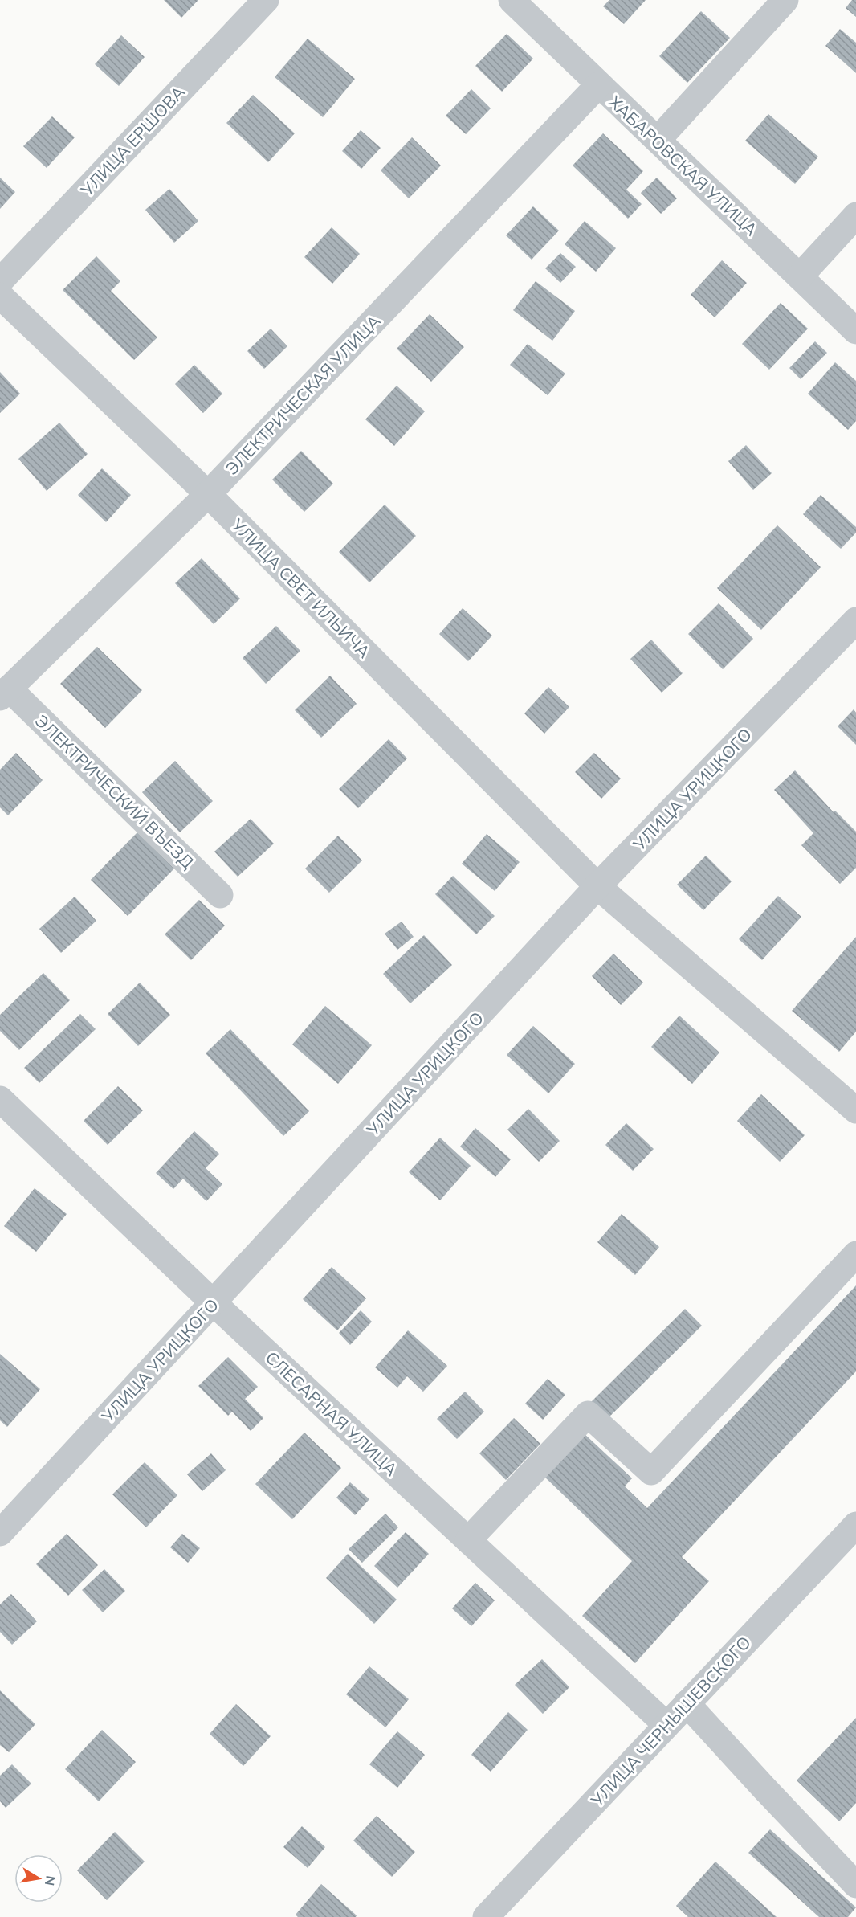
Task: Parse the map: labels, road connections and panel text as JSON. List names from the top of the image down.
{
  "streets": {
    "street": [
      "УЛИЦА ЕРШОВА",
      "ХАБАРОВСКАЯ УЛИЦА",
      "ЭЛЕКТРИЧЕСКАЯ УЛИЦА",
      "УЛИЦА СВЕТ ИЛЬИЧА",
      "УЛИЦА УРИЦКОГО",
      "ЭЛЕКТРИЧЕСКИЙ ВЪЕЗД",
      "СЛЕСАРНАЯ УЛИЦА",
      "УЛИЦА ЧЕРНЫШЕВСКОГО"
    ]
  },
  "crossings": [
    ["ХАБАРОВСКАЯ УЛИЦА", "ЭЛЕКТРИЧЕСКАЯ УЛИЦА"],
    ["ЭЛЕКТРИЧЕСКАЯ УЛИЦА", "УЛИЦА СВЕТ ИЛЬИЧА"],
    ["ЭЛЕКТРИЧЕСКАЯ УЛИЦА", "ЭЛЕКТРИЧЕСКИЙ ВЪЕЗД"],
    ["УЛИЦА СВЕТ ИЛЬИЧА", "УЛИЦА УРИЦКОГО"],
    ["УЛИЦА УРИЦКОГО", "СЛЕСАРНАЯ УЛИЦА"],
    ["СЛЕСАРНАЯ УЛИЦА", "УЛИЦА ЧЕРНЫШЕВСКОГО"]
  ],
  "north": "right"
}
